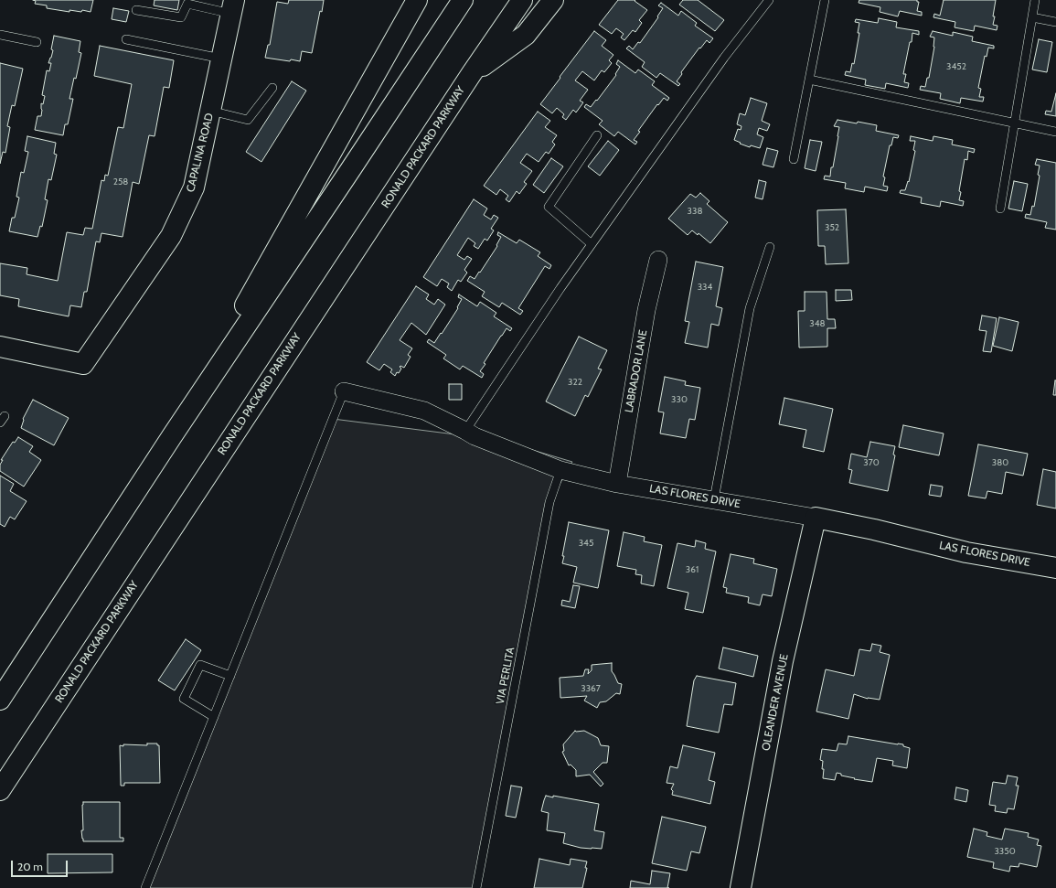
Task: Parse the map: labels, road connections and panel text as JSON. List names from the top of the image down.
{
  "streets": {
    "main road": [
      "RONALD PACKARD PARKWAY",
      "CAPALINA ROAD",
      "LAS FLORES DRIVE",
      "OLEANDER AVENUE"
    ],
    "street": ["LABRADOR LANE"],
    "lane": ["VIA PERLITA"]
  },
  "crossings": [
    ["LABRADOR LANE", "LAS FLORES DRIVE"],
    ["LAS FLORES DRIVE", "VIA PERLITA"],
    ["LAS FLORES DRIVE", "OLEANDER AVENUE"]
  ],
  "house_numbers": [
    "3452",
    "258",
    "338",
    "352",
    "334",
    "348",
    "322",
    "330",
    "370",
    "380",
    "345",
    "361",
    "3367",
    "3350"
  ],
  "scale_bar": "20 m"
}
